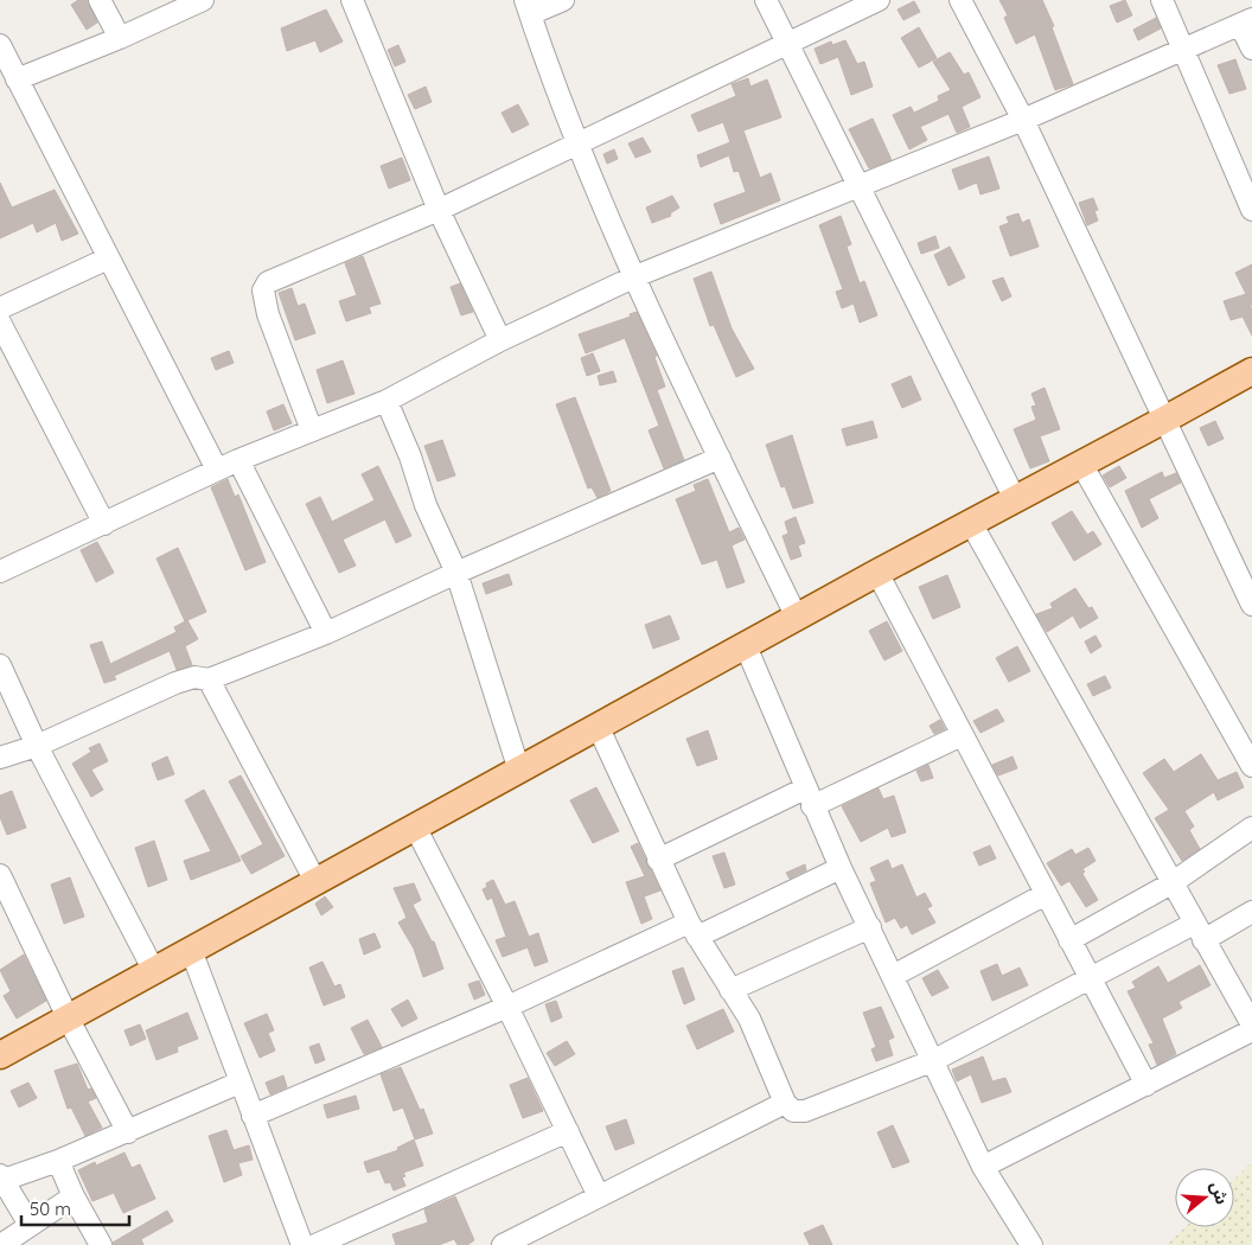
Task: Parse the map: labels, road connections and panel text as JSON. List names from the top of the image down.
{
  "scale_bar": "50 m",
  "north": "right"
}
